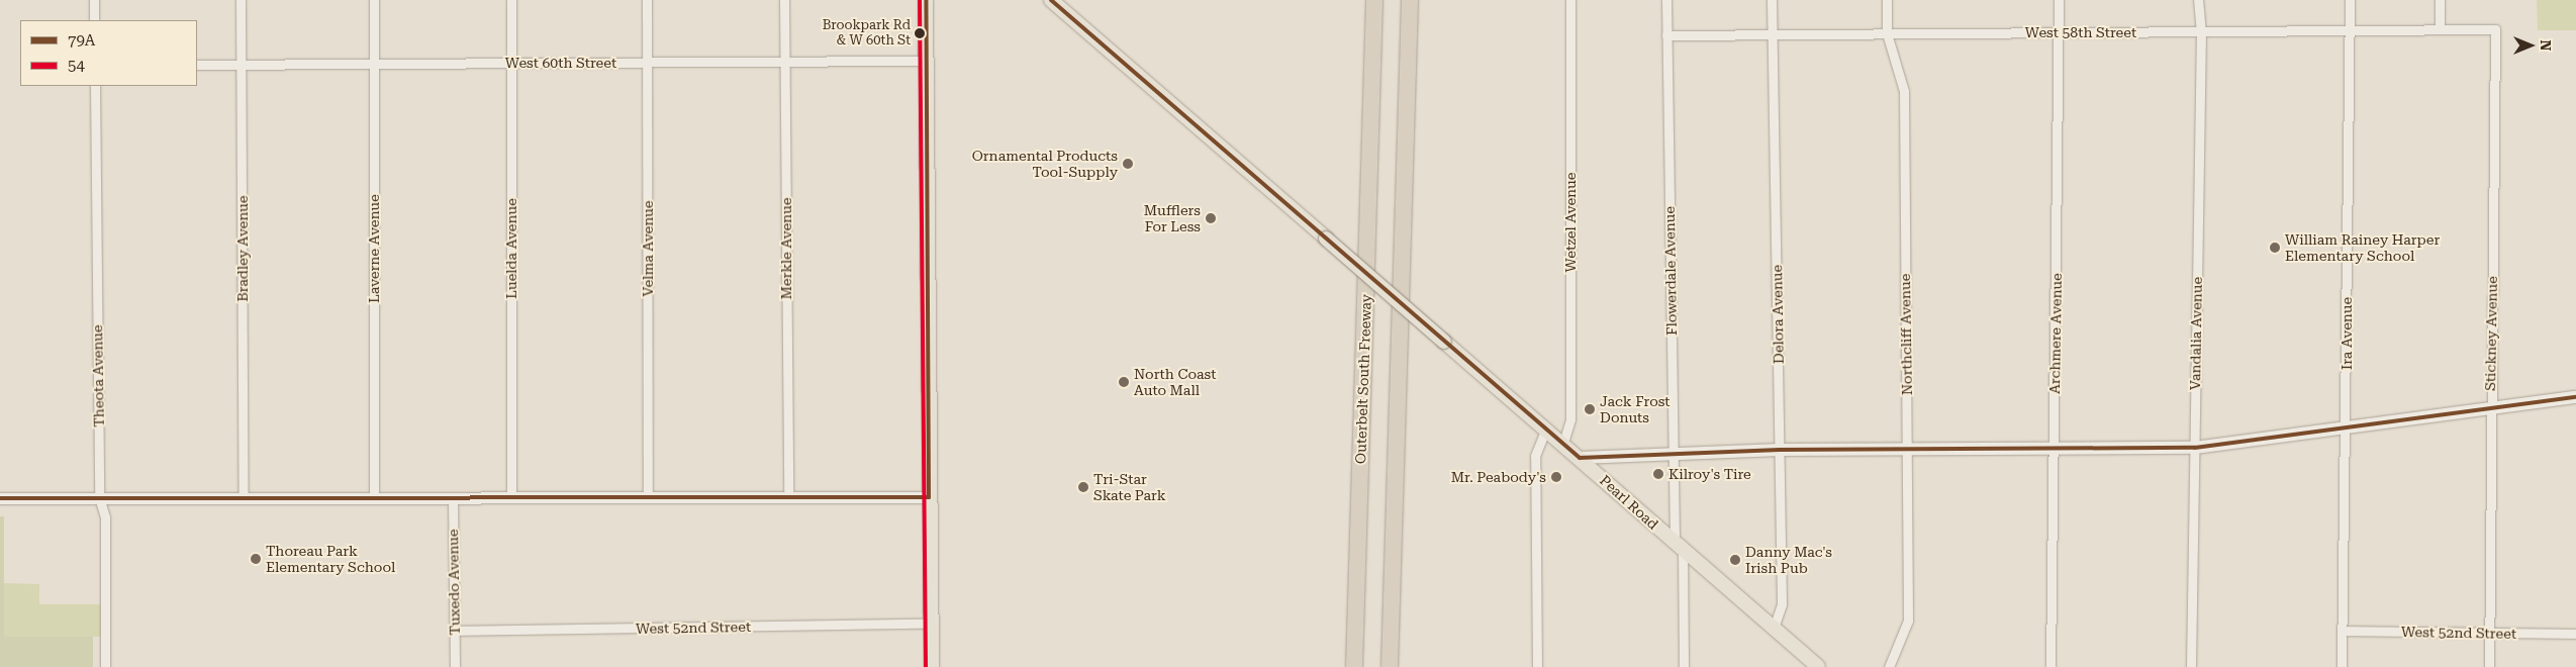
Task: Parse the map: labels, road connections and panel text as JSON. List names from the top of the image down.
{
  "streets": {
    "highway": ["Outerbelt South Freeway"],
    "main road": ["Pearl Road"],
    "street": [
      "West 58th Street",
      "West 60th Street",
      "Wetzel Avenue",
      "Bradley Avenue",
      "Laverne Avenue",
      "Luelda Avenue",
      "Velma Avenue",
      "Merkle Avenue",
      "Flowerdale Avenue",
      "Delora Avenue",
      "Archmere Avenue",
      "Vandalia Avenue",
      "Ira Avenue",
      "Stickney Avenue",
      "Northcliff Avenue",
      "Theota Avenue",
      "Tuxedo Avenue",
      "West 52nd Street"
    ]
  },
  "crossings": [
    ["West 58th Street", "Flowerdale Avenue"],
    ["West 58th Street", "Delora Avenue"],
    ["West 58th Street", "Archmere Avenue"],
    ["West 58th Street", "Vandalia Avenue"],
    ["West 58th Street", "Ira Avenue"],
    ["West 58th Street", "Stickney Avenue"],
    ["West 58th Street", "Northcliff Avenue"],
    ["West 60th Street", "Bradley Avenue"],
    ["West 60th Street", "Laverne Avenue"],
    ["West 60th Street", "Luelda Avenue"],
    ["West 60th Street", "Velma Avenue"],
    ["West 60th Street", "Merkle Avenue"],
    ["Wetzel Avenue", "Pearl Road"],
    ["Flowerdale Avenue", "Pearl Road"],
    ["Delora Avenue", "Pearl Road"],
    ["Ira Avenue", "West 52nd Street"],
    ["Stickney Avenue", "West 52nd Street"],
    ["Tuxedo Avenue", "West 52nd Street"]
  ],
  "places": [
    "Brookpark Rd & W 60th St",
    "Ornamental Products Tool-Supply",
    "Mufflers For Less",
    "William Rainey Harper Elementary School",
    "North Coast Auto Mall",
    "Jack Frost Donuts",
    "Kilroy's Tire",
    "Mr. Peabody's",
    "Tri-Star Skate Park",
    "Thoreau Park Elementary School",
    "Danny Mac's Irish Pub"
  ],
  "lines": ["transit line 79A", "transit line 54"],
  "legend": ["79A", "54"],
  "north": "right"
}
